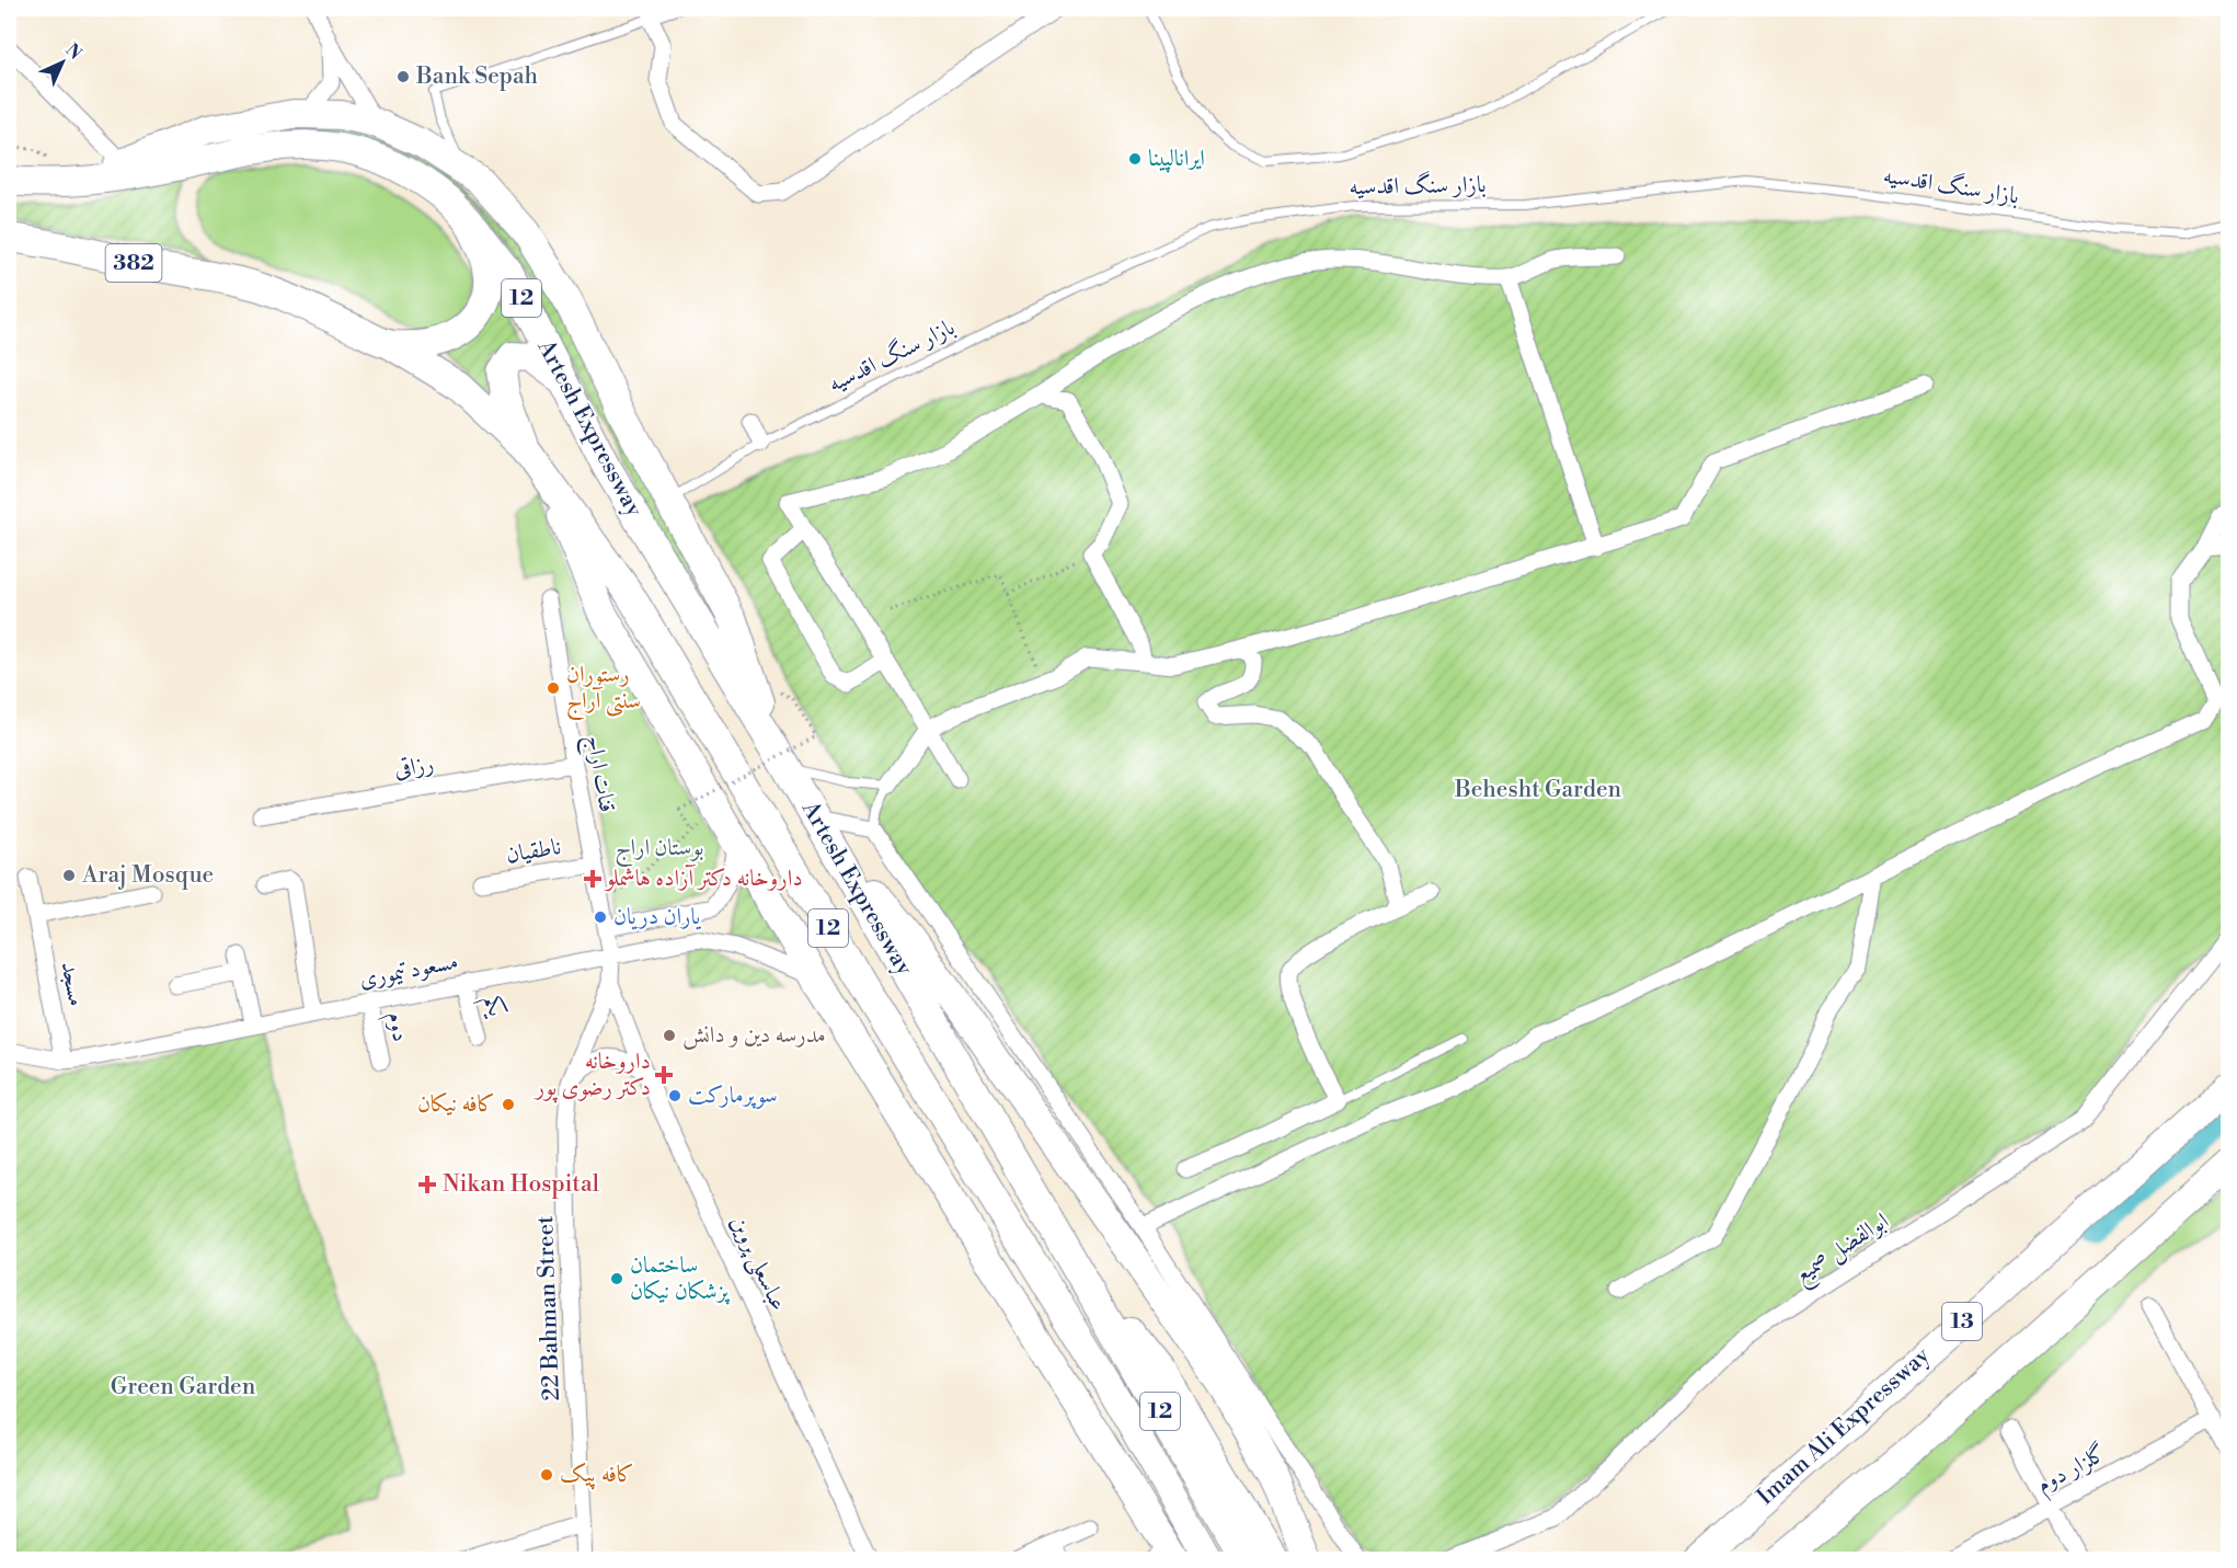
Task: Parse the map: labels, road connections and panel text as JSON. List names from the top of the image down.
{
  "streets": {
    "highway": [
      "382",
      "12",
      "Artesh Expressway",
      "13",
      "Imam Ali Expressway"
    ],
    "street": [
      "رزاقی",
      "قنات اراج",
      "ناطقیان",
      "مسعود تیموری",
      "مسجد",
      "یکم",
      "دوم",
      "ابوالفضل صمیع",
      "عباسعلی پروین",
      "22 Bahman Street",
      "گلزار دوم"
    ],
    "lane": ["بازار سنگ اقدسیه"]
  },
  "crossings": [
    ["رزاقی", "قنات اراج"],
    ["قنات اراج", "ناطقیان"],
    ["قنات اراج", "مسعود تیموری"],
    ["قنات اراج", "عباسعلی پروین"],
    ["قنات اراج", "22 Bahman Street"],
    ["مسعود تیموری", "مسجد"],
    ["مسعود تیموری", "یکم"],
    ["مسعود تیموری", "دوم"],
    ["عباسعلی پروین", "22 Bahman Street"]
  ],
  "parks": ["Behesht Garden", "بوستان اراج", "Green Garden"],
  "places": {
    "other": [
      "Bank Sepah",
      "ایرانالپینا",
      "رستوران سنتی آراج",
      "Araj Mosque",
      "یاران دریان",
      "مدرسه دین و دانش",
      "سوپرمارکت",
      "کافه نیکان",
      "ساختمان پزشکان نیکان",
      "کافه پیک"
    ],
    "health": ["داروخانه دکتر آزاده هاشملو", "داروخانه دکتر رضوی پور", "Nikan Hospital"]
  },
  "north": "top right"
}
